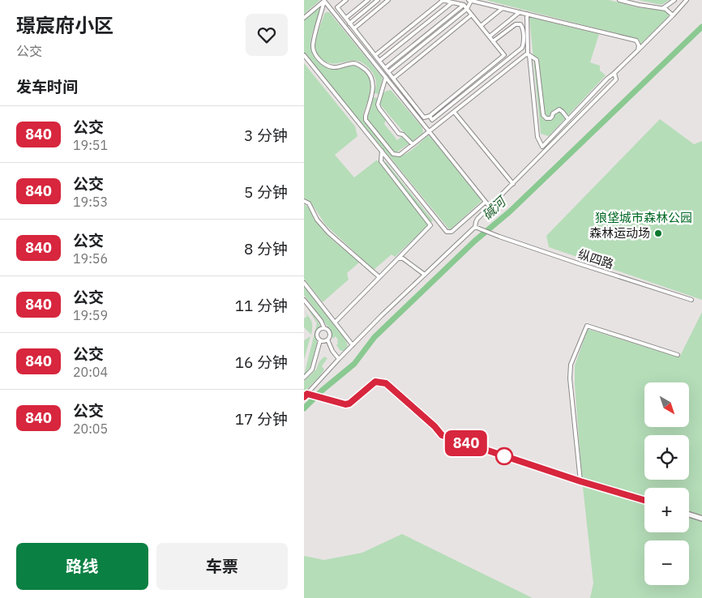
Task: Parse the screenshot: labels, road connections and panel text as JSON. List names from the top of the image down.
{
  "streets": {
    "street": ["纵四路"]
  },
  "water": ["碱河"],
  "parks": ["狼垡城市森林公园"],
  "places": ["森林运动场"],
  "lines": ["bus line 840"],
  "north": "bottom right",
  "page": {
    "heading": [
      ["璟宸府小区", "公交"],
      "发车时间"
    ],
    "on_map": "840",
    "list": [
      {
        "mark": "840",
        "name": "公交",
        "note": "19:51",
        "value": "3 分钟"
      },
      {
        "mark": "840",
        "name": "公交",
        "note": "19:53",
        "value": "5 分钟"
      },
      {
        "mark": "840",
        "name": "公交",
        "note": "19:56",
        "value": "8 分钟"
      },
      {
        "mark": "840",
        "name": "公交",
        "note": "19:59",
        "value": "11 分钟"
      },
      {
        "mark": "840",
        "name": "公交",
        "note": "20:04",
        "value": "16 分钟"
      },
      {
        "mark": "840",
        "name": "公交",
        "note": "20:05",
        "value": "17 分钟"
      }
    ],
    "map_buttons": ["+", "−"],
    "buttons": ["路线", "车票"]
  }
}
